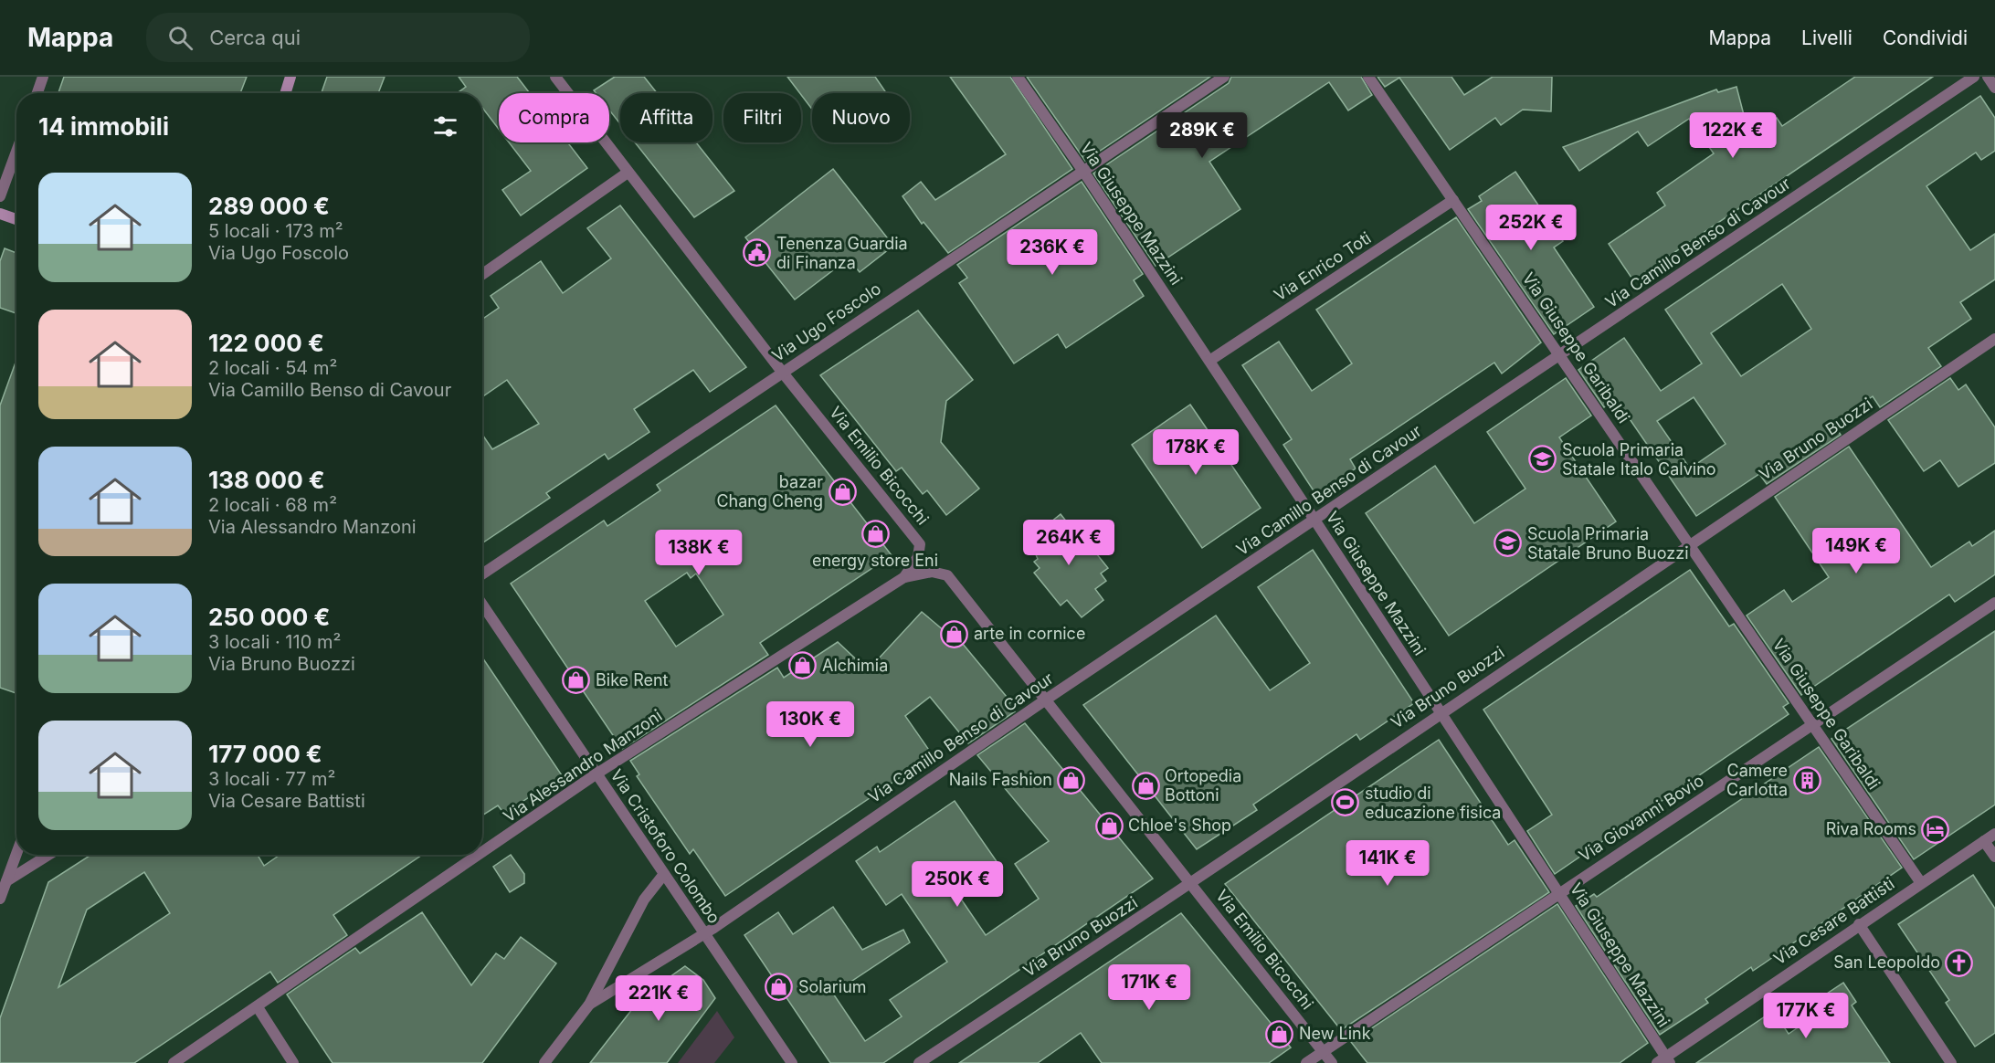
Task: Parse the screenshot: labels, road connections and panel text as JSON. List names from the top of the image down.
{
  "streets": {
    "street": [
      "Via Giuseppe Mazzini",
      "Via Camillo Benso di Cavour",
      "Via Enrico Toti",
      "Via Ugo Foscolo",
      "Via Giuseppe Garibaldi",
      "Via Bruno Buozzi",
      "Via Emilio Bicocchi",
      "Via Alessandro Manzoni",
      "Via Giovanni Bovio",
      "Via Cristoforo Colombo",
      "Via Cesare Battisti"
    ]
  },
  "crossings": [
    ["Via Giuseppe Mazzini", "Via Camillo Benso di Cavour"],
    ["Via Giuseppe Mazzini", "Via Enrico Toti"],
    ["Via Giuseppe Mazzini", "Via Ugo Foscolo"],
    ["Via Giuseppe Mazzini", "Via Bruno Buozzi"],
    ["Via Giuseppe Mazzini", "Via Giovanni Bovio"],
    ["Via Giuseppe Mazzini", "Via Cesare Battisti"],
    ["Via Camillo Benso di Cavour", "Via Giuseppe Garibaldi"],
    ["Via Camillo Benso di Cavour", "Via Emilio Bicocchi"],
    ["Via Camillo Benso di Cavour", "Via Cristoforo Colombo"],
    ["Via Enrico Toti", "Via Giuseppe Garibaldi"],
    ["Via Ugo Foscolo", "Via Emilio Bicocchi"],
    ["Via Giuseppe Garibaldi", "Via Bruno Buozzi"],
    ["Via Giuseppe Garibaldi", "Via Giovanni Bovio"],
    ["Via Giuseppe Garibaldi", "Via Cesare Battisti"],
    ["Via Bruno Buozzi", "Via Emilio Bicocchi"],
    ["Via Emilio Bicocchi", "Via Alessandro Manzoni"],
    ["Via Emilio Bicocchi", "Via Giovanni Bovio"],
    ["Via Alessandro Manzoni", "Via Cristoforo Colombo"]
  ],
  "places": {
    "public building": ["Tenenza Guardia di Finanza"],
    "school or university": ["Scuola Primaria Statale Italo Calvino", "Scuola Primaria Statale Bruno Buozzi"],
    "shop": [
      "bazar Chang Cheng",
      "energy store Eni",
      "arte in cornice",
      "Alchimia",
      "Bike Rent",
      "Nails Fashion",
      "Ortopedia Bottoni",
      "Chloe's Shop",
      "Solarium",
      "New Link"
    ],
    "building": ["Camere Carlotta"],
    "sports": ["studio di educazione fisica"],
    "hotel": ["Riva Rooms"],
    "church": ["San Leopoldo"]
  },
  "page": {
    "header": "Mappa",
    "search": "Cerca qui",
    "nav": ["Mappa", "Livelli", "Condividi"],
    "chip": [
      "Compra",
      "Affitta",
      "Filtri",
      "Nuovo"
    ],
    "heading": "14 immobili",
    "price": [
      "289K €",
      "122K €",
      "252K €",
      "236K €",
      "178K €",
      "264K €",
      "149K €",
      "138K €",
      "130K €",
      "141K €",
      "250K €",
      "171K €",
      "221K €",
      "177K €"
    ],
    "list": [
      {
        "name": "289 000 €",
        "note": "5 locali · 173 m² · Via Ugo Foscolo"
      },
      {
        "name": "122 000 €",
        "note": "2 locali · 54 m² · Via Camillo Benso di Cavour"
      },
      {
        "name": "138 000 €",
        "note": "2 locali · 68 m² · Via Alessandro Manzoni"
      },
      {
        "name": "250 000 €",
        "note": "3 locali · 110 m² · Via Bruno Buozzi"
      },
      {
        "name": "177 000 €",
        "note": "3 locali · 77 m² · Via Cesare Battisti"
      }
    ]
  }
}
